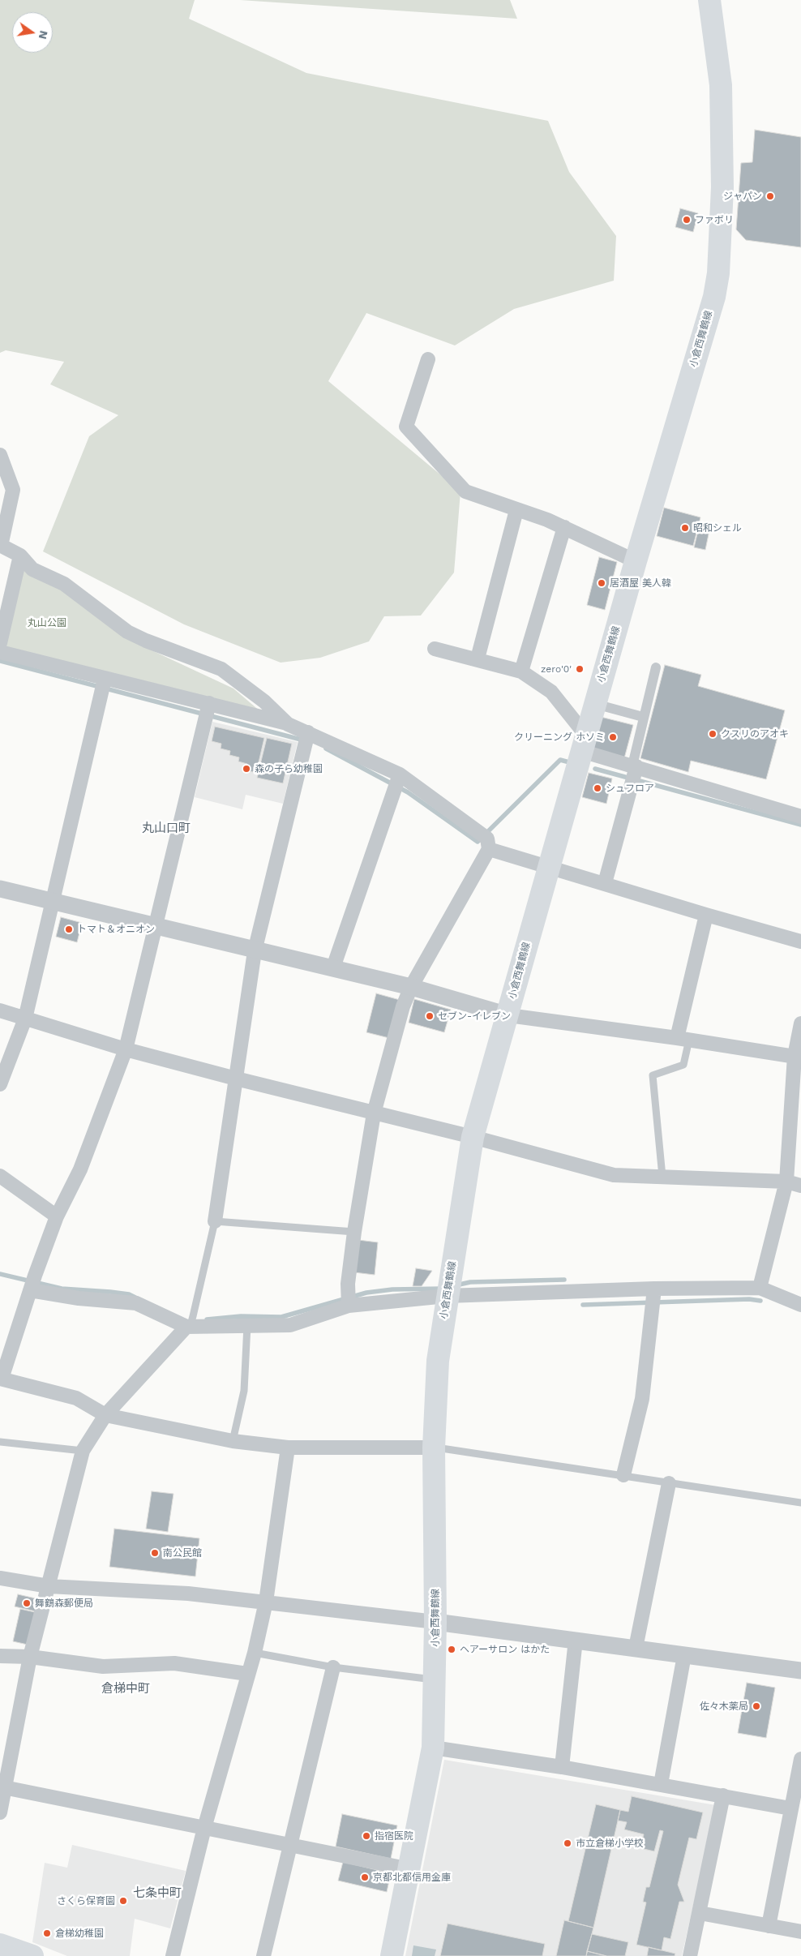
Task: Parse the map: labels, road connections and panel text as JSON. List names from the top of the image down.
{
  "streets": {
    "main road": ["小倉西舞鶴線"]
  },
  "districts": ["丸山口町", "倉梯中町", "七条中町"],
  "parks": ["丸山公園"],
  "places": [
    "ジャパン",
    "ファボリ",
    "昭和シェル",
    "居酒屋 美人韓",
    "zero'0'",
    "クスリのアオキ",
    "クリーニング ホソミ",
    "森の子ら幼稚園",
    "シュフロア",
    "トマト＆オニオン",
    "セブン-イレブン",
    "南公民館",
    "舞鶴森郵便局",
    "ヘアーサロン はかた",
    "佐々木薬局",
    "指宿医院",
    "市立倉梯小学校",
    "京都北都信用金庫",
    "さくら保育園",
    "倉梯幼稚園"
  ],
  "north": "right"
}
